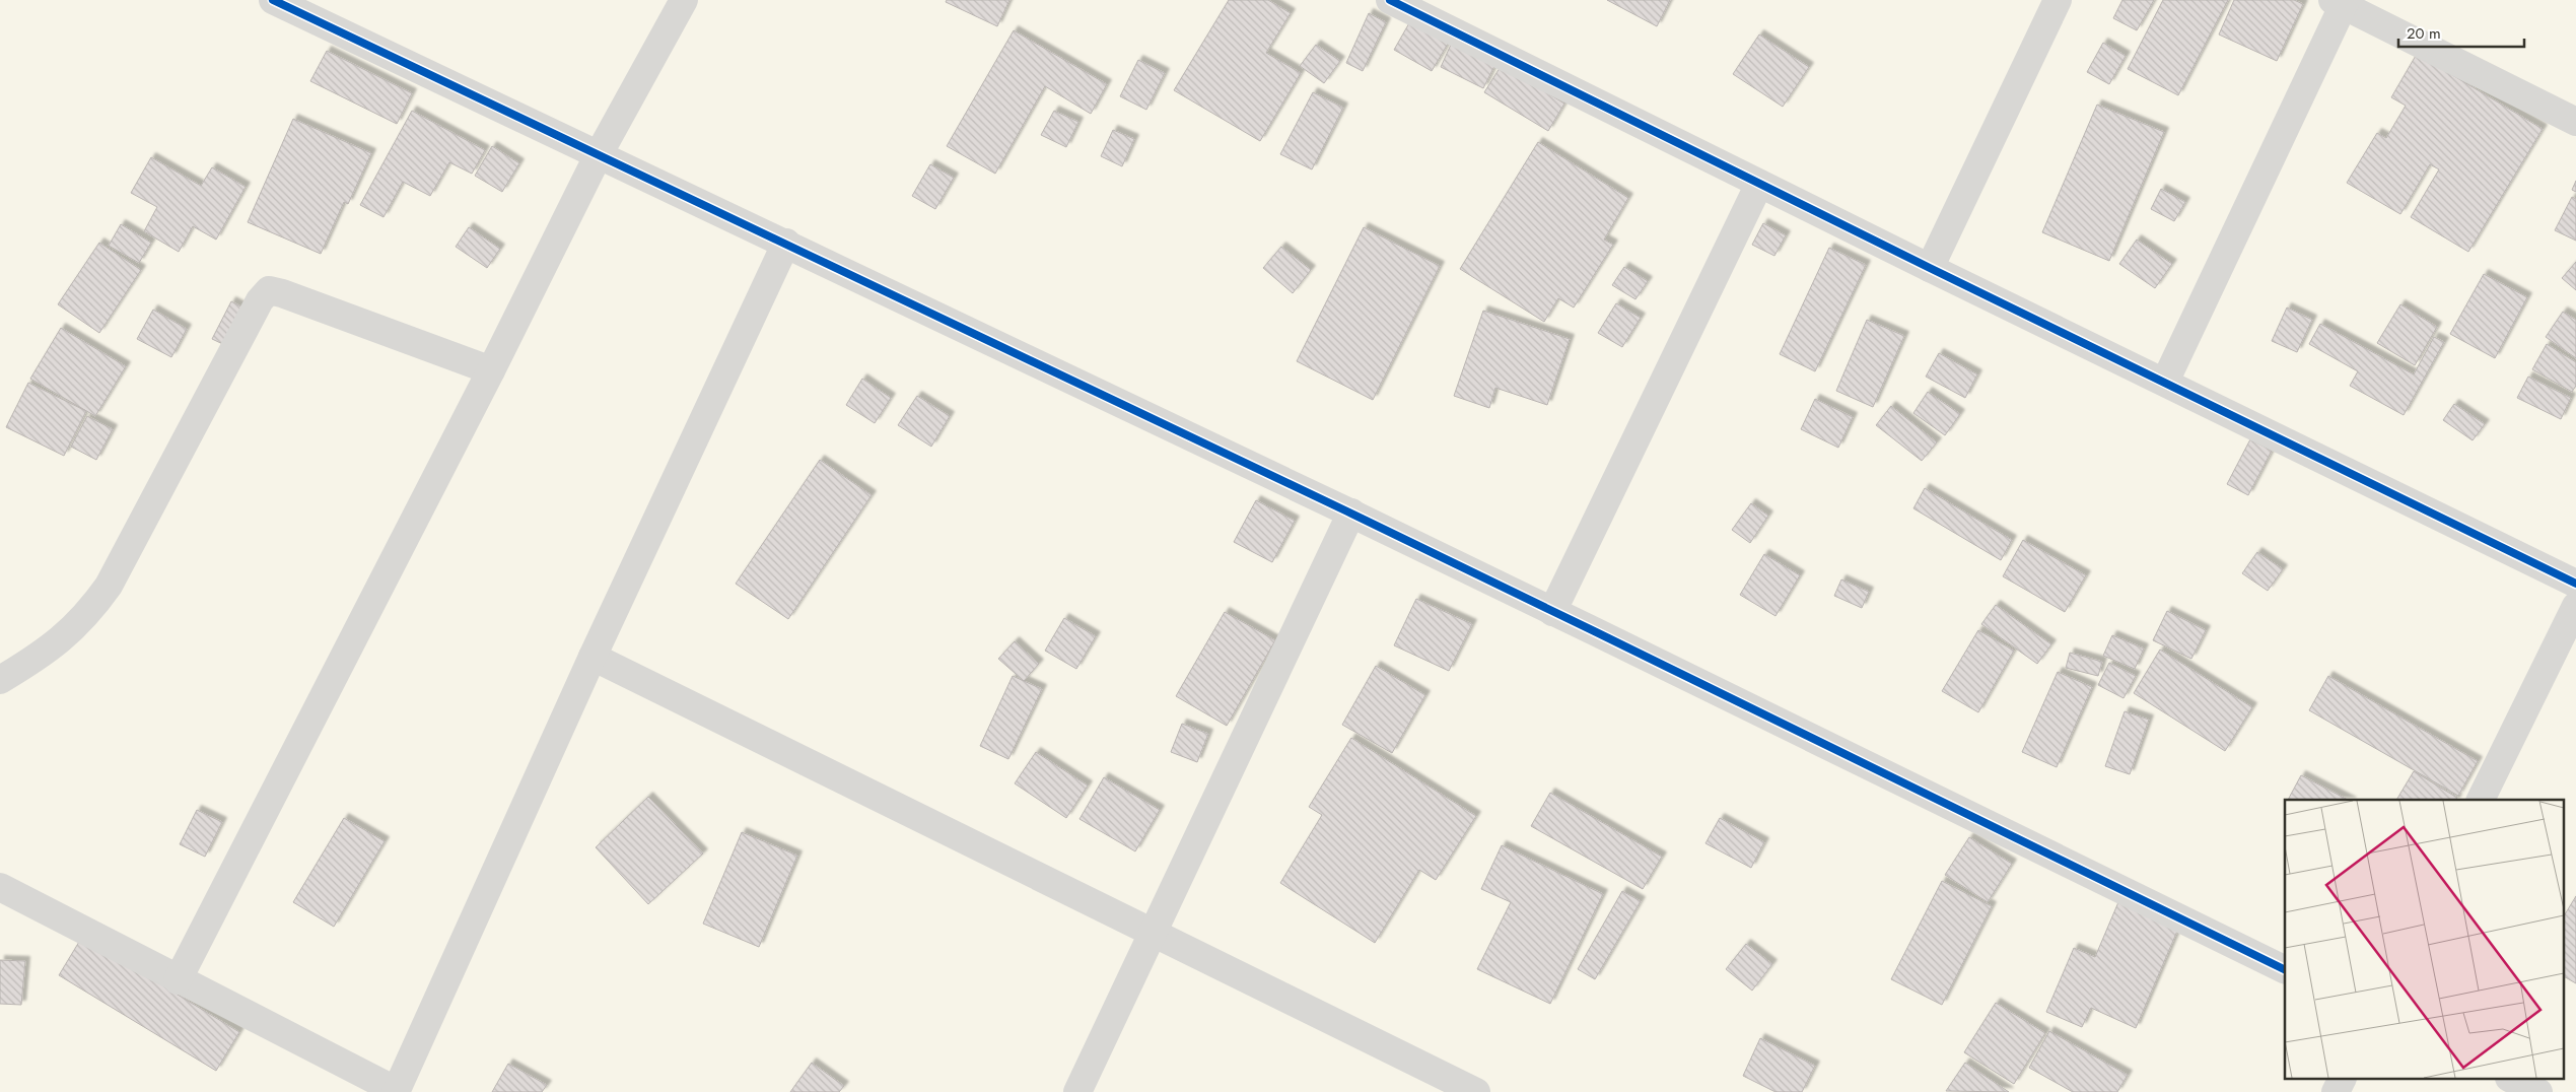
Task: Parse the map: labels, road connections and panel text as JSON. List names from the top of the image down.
{
  "scale_bar": "20 m"
}
